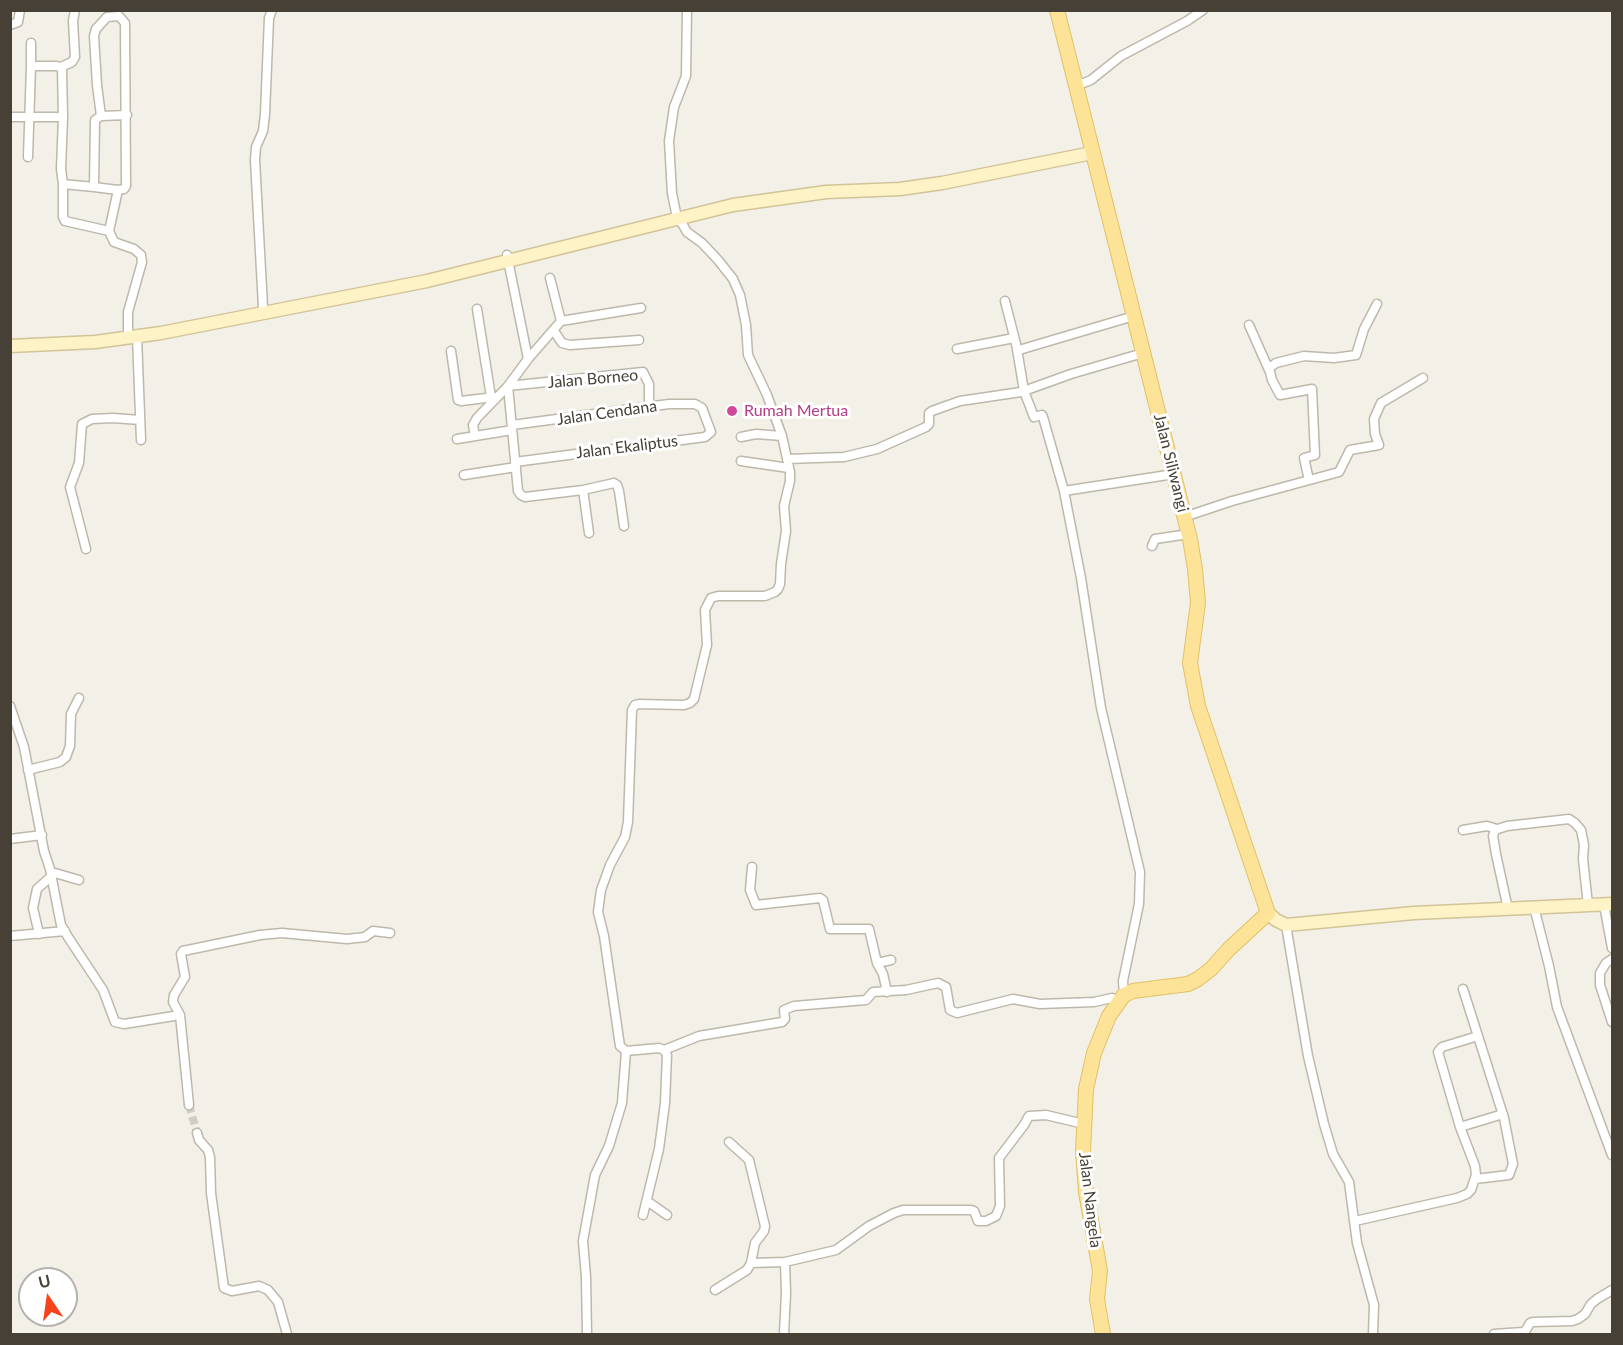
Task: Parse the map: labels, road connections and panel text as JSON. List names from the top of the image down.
{
  "streets": {
    "main road": ["Jalan Siliwangi", "Jalan Nangela"],
    "street": ["Jalan Borneo", "Jalan Cendana", "Jalan Ekaliptus"]
  },
  "crossings": [
    ["Jalan Borneo", "Jalan Cendana"],
    ["Jalan Cendana", "Jalan Ekaliptus"]
  ],
  "places": ["Rumah Mertua"],
  "north": "top"
}
